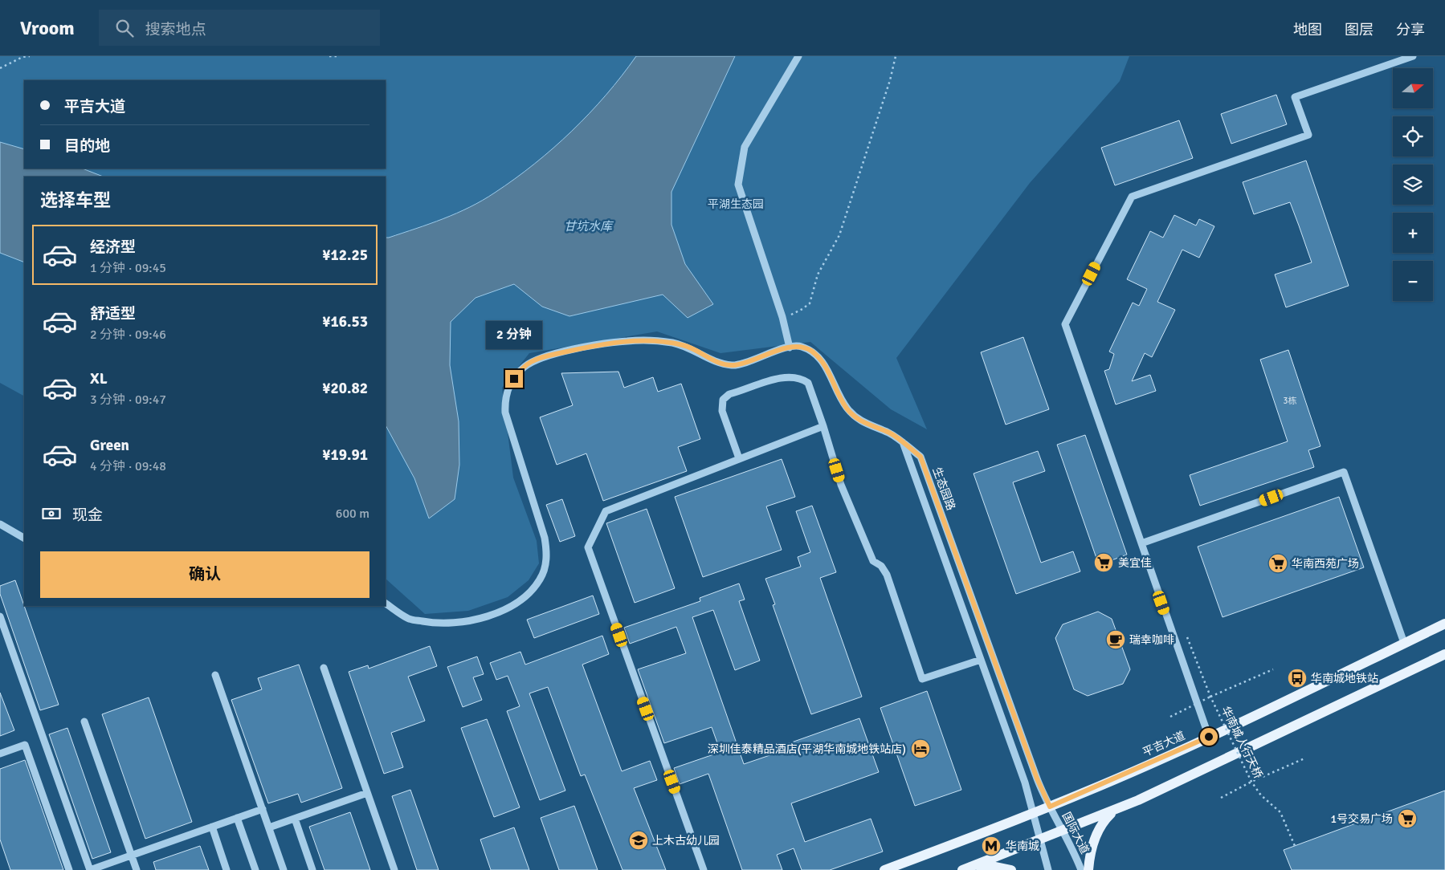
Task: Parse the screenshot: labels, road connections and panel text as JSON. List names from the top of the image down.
{
  "streets": {
    "main road": ["平吉大道"],
    "street": ["生态园路", "国际大道"],
    "path": ["华南城人行天桥"]
  },
  "crossings": [
    ["生态园路", "平吉大道"],
    ["生态园路", "国际大道"],
    ["平吉大道", "国际大道"]
  ],
  "water": ["甘坑水库"],
  "parks": ["平湖生态园"],
  "places": {
    "supermarket": ["美宜佳", "华南西苑广场", "1号交易广场"],
    "cafe": ["瑞幸咖啡"],
    "bus stop": ["华南城地铁站"],
    "hotel": ["深圳佳泰精品酒店(平湖华南城地铁站店)"],
    "school or university": ["上木古幼儿园"],
    "metro station": ["华南城"]
  },
  "house_numbers": ["3栋"],
  "north": "right",
  "page": {
    "header": "Vroom",
    "search": "搜索地点",
    "nav": ["地图", "图层", "分享"],
    "map_buttons": ["+", "−"],
    "banner": ["平吉大道", "目的地"],
    "heading": "选择车型",
    "list": [
      {
        "name": "经济型",
        "note": "1 分钟 · 09:45",
        "value": "¥12.25"
      },
      {
        "name": "舒适型",
        "note": "2 分钟 · 09:46",
        "value": "¥16.53"
      },
      {
        "name": "XL",
        "note": "3 分钟 · 09:47",
        "value": "¥20.82"
      },
      {
        "name": "Green",
        "note": "4 分钟 · 09:48",
        "value": "¥19.91"
      }
    ],
    "bubble": "2 分钟",
    "pay": ["现金", "600 m"],
    "buttons": "确认"
  }
}
